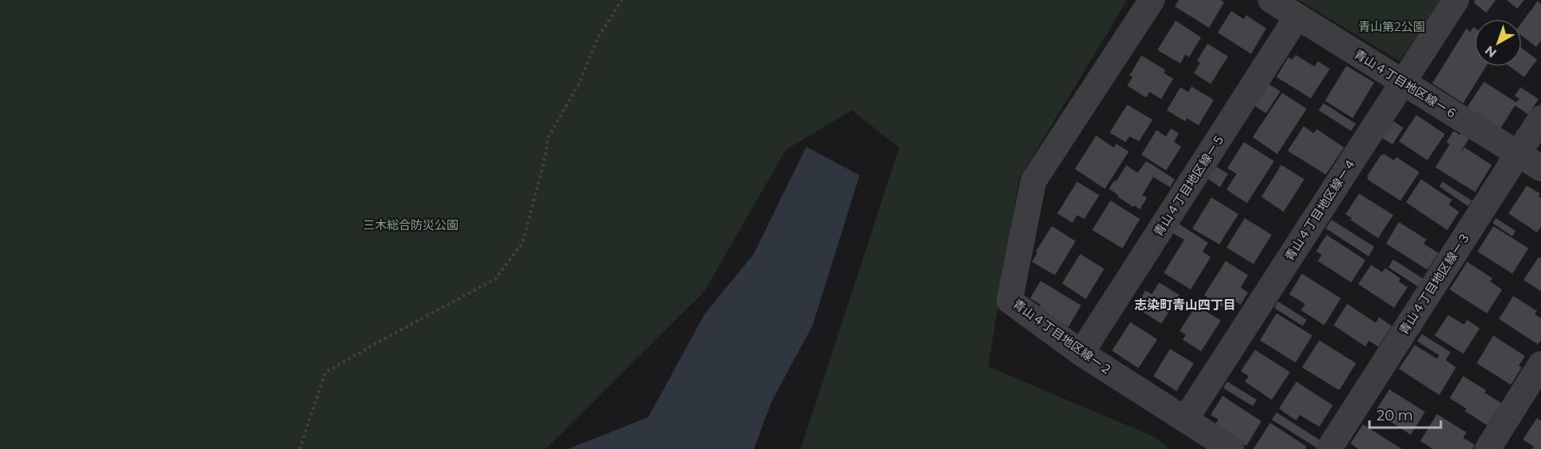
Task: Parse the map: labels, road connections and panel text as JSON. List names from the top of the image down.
{
  "streets": {
    "street": [
      "青山４丁目地区線ー６",
      "青山４丁目地区線ー５",
      "青山４丁目地区線ー４",
      "青山４丁目地区線ー３",
      "青山４丁目地区線ー２"
    ]
  },
  "crossings": [
    ["青山４丁目地区線ー６", "青山４丁目地区線ー５"],
    ["青山４丁目地区線ー６", "青山４丁目地区線ー４"],
    ["青山４丁目地区線ー６", "青山４丁目地区線ー３"],
    ["青山４丁目地区線ー５", "青山４丁目地区線ー２"],
    ["青山４丁目地区線ー４", "青山４丁目地区線ー２"]
  ],
  "districts": ["志染町青山四丁目"],
  "parks": ["青山第2公園", "三木総合防災公園"],
  "scale_bar": "20 m",
  "north": "bottom left"
}
